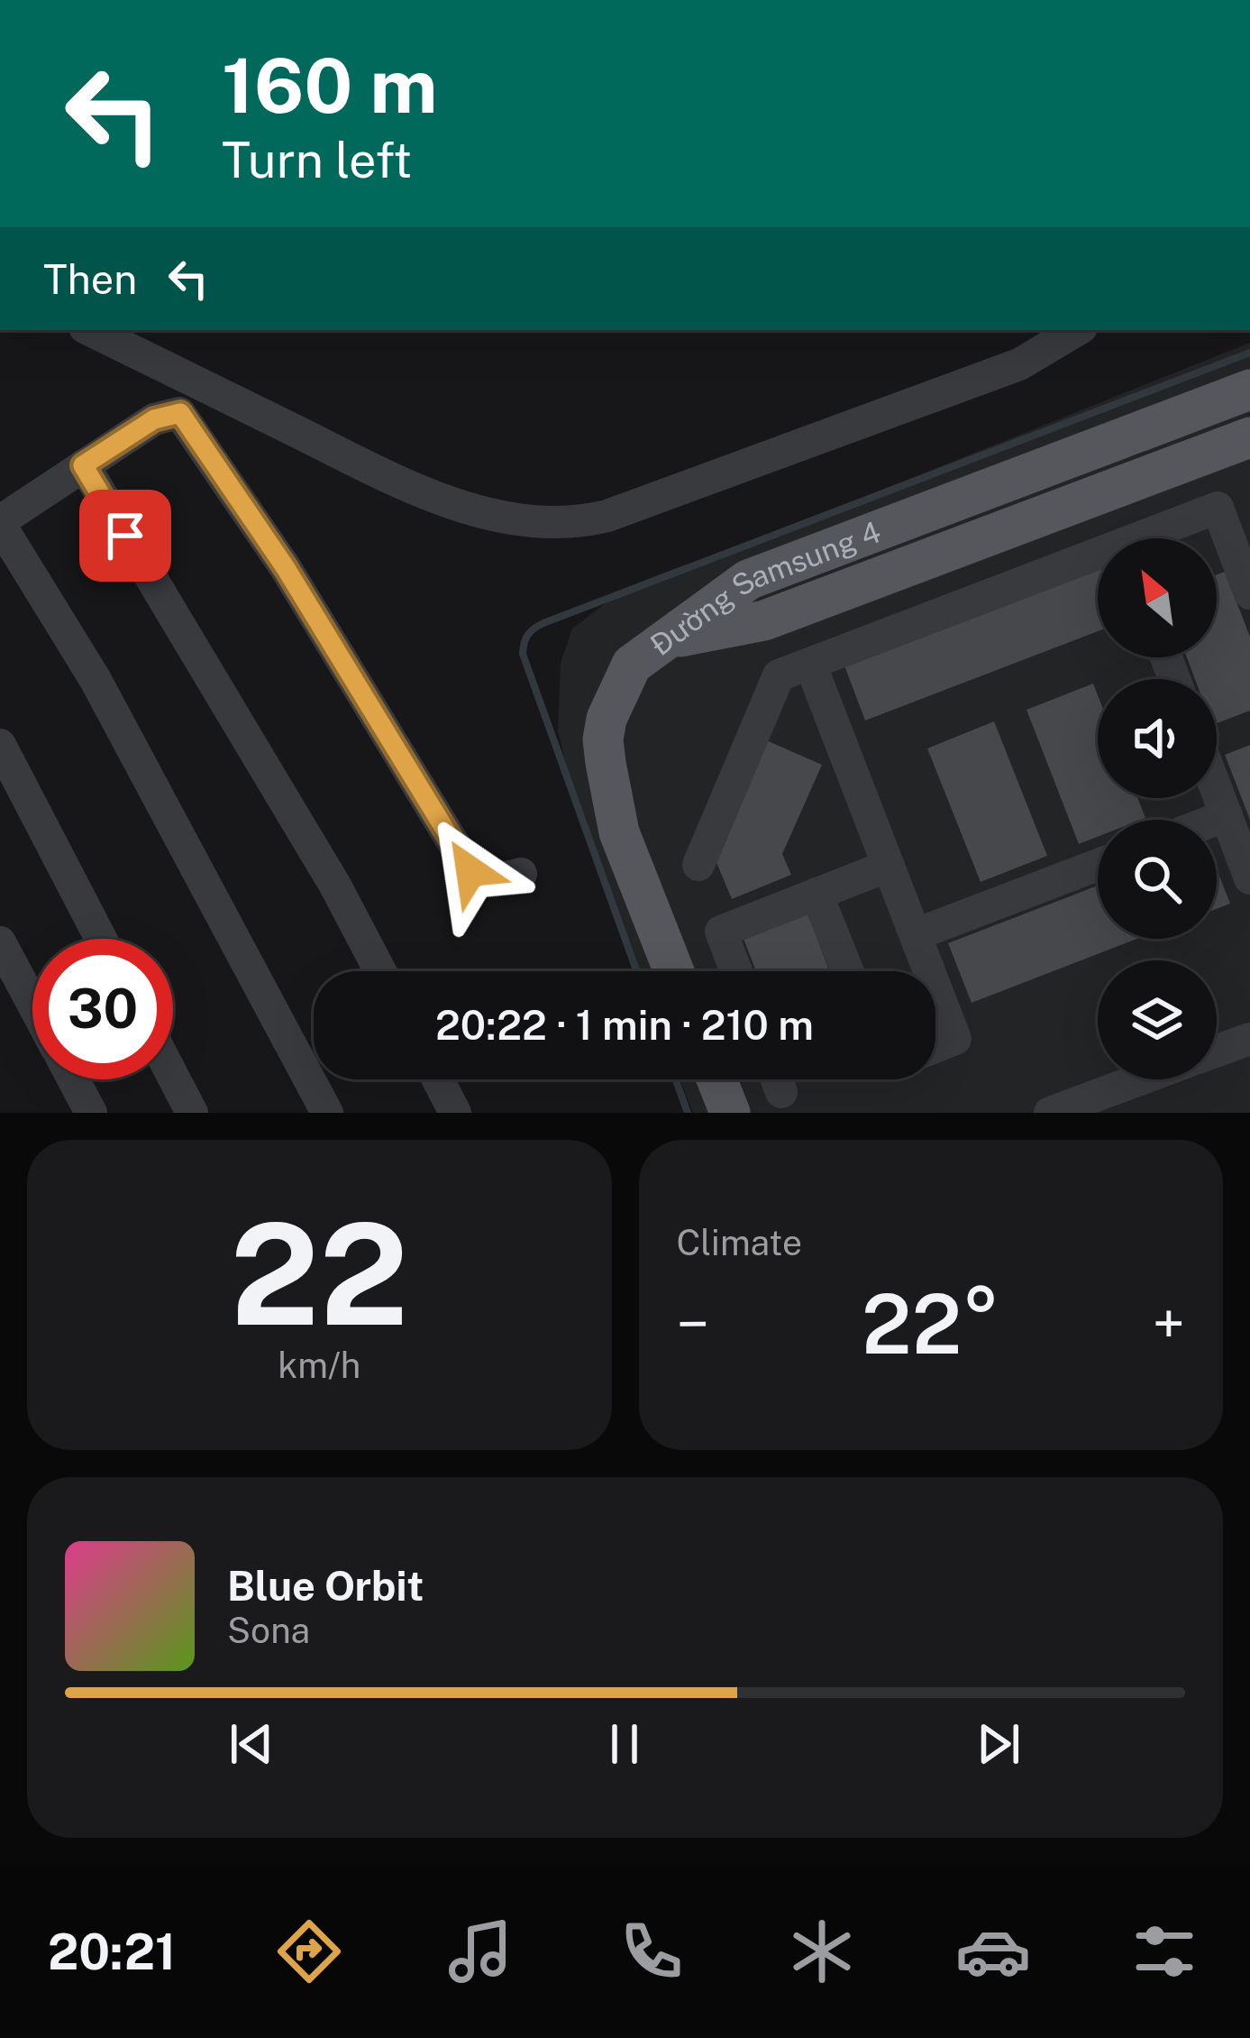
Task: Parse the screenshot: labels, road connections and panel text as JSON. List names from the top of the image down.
{
  "streets": {
    "main road": ["Đường Samsung 4"]
  },
  "north": "top left",
  "page": {
    "turn": ["160 m", "Turn left"],
    "then": "Then",
    "limit": "30",
    "trip": "20:22 · 1 min · 210 m",
    "tile": [
      ["22", "km/h"],
      "Climate"
    ],
    "heat": ["−", "22°", "+"],
    "song": ["Blue Orbit", "Sona"],
    "tabs": "20:21"
  }
}
